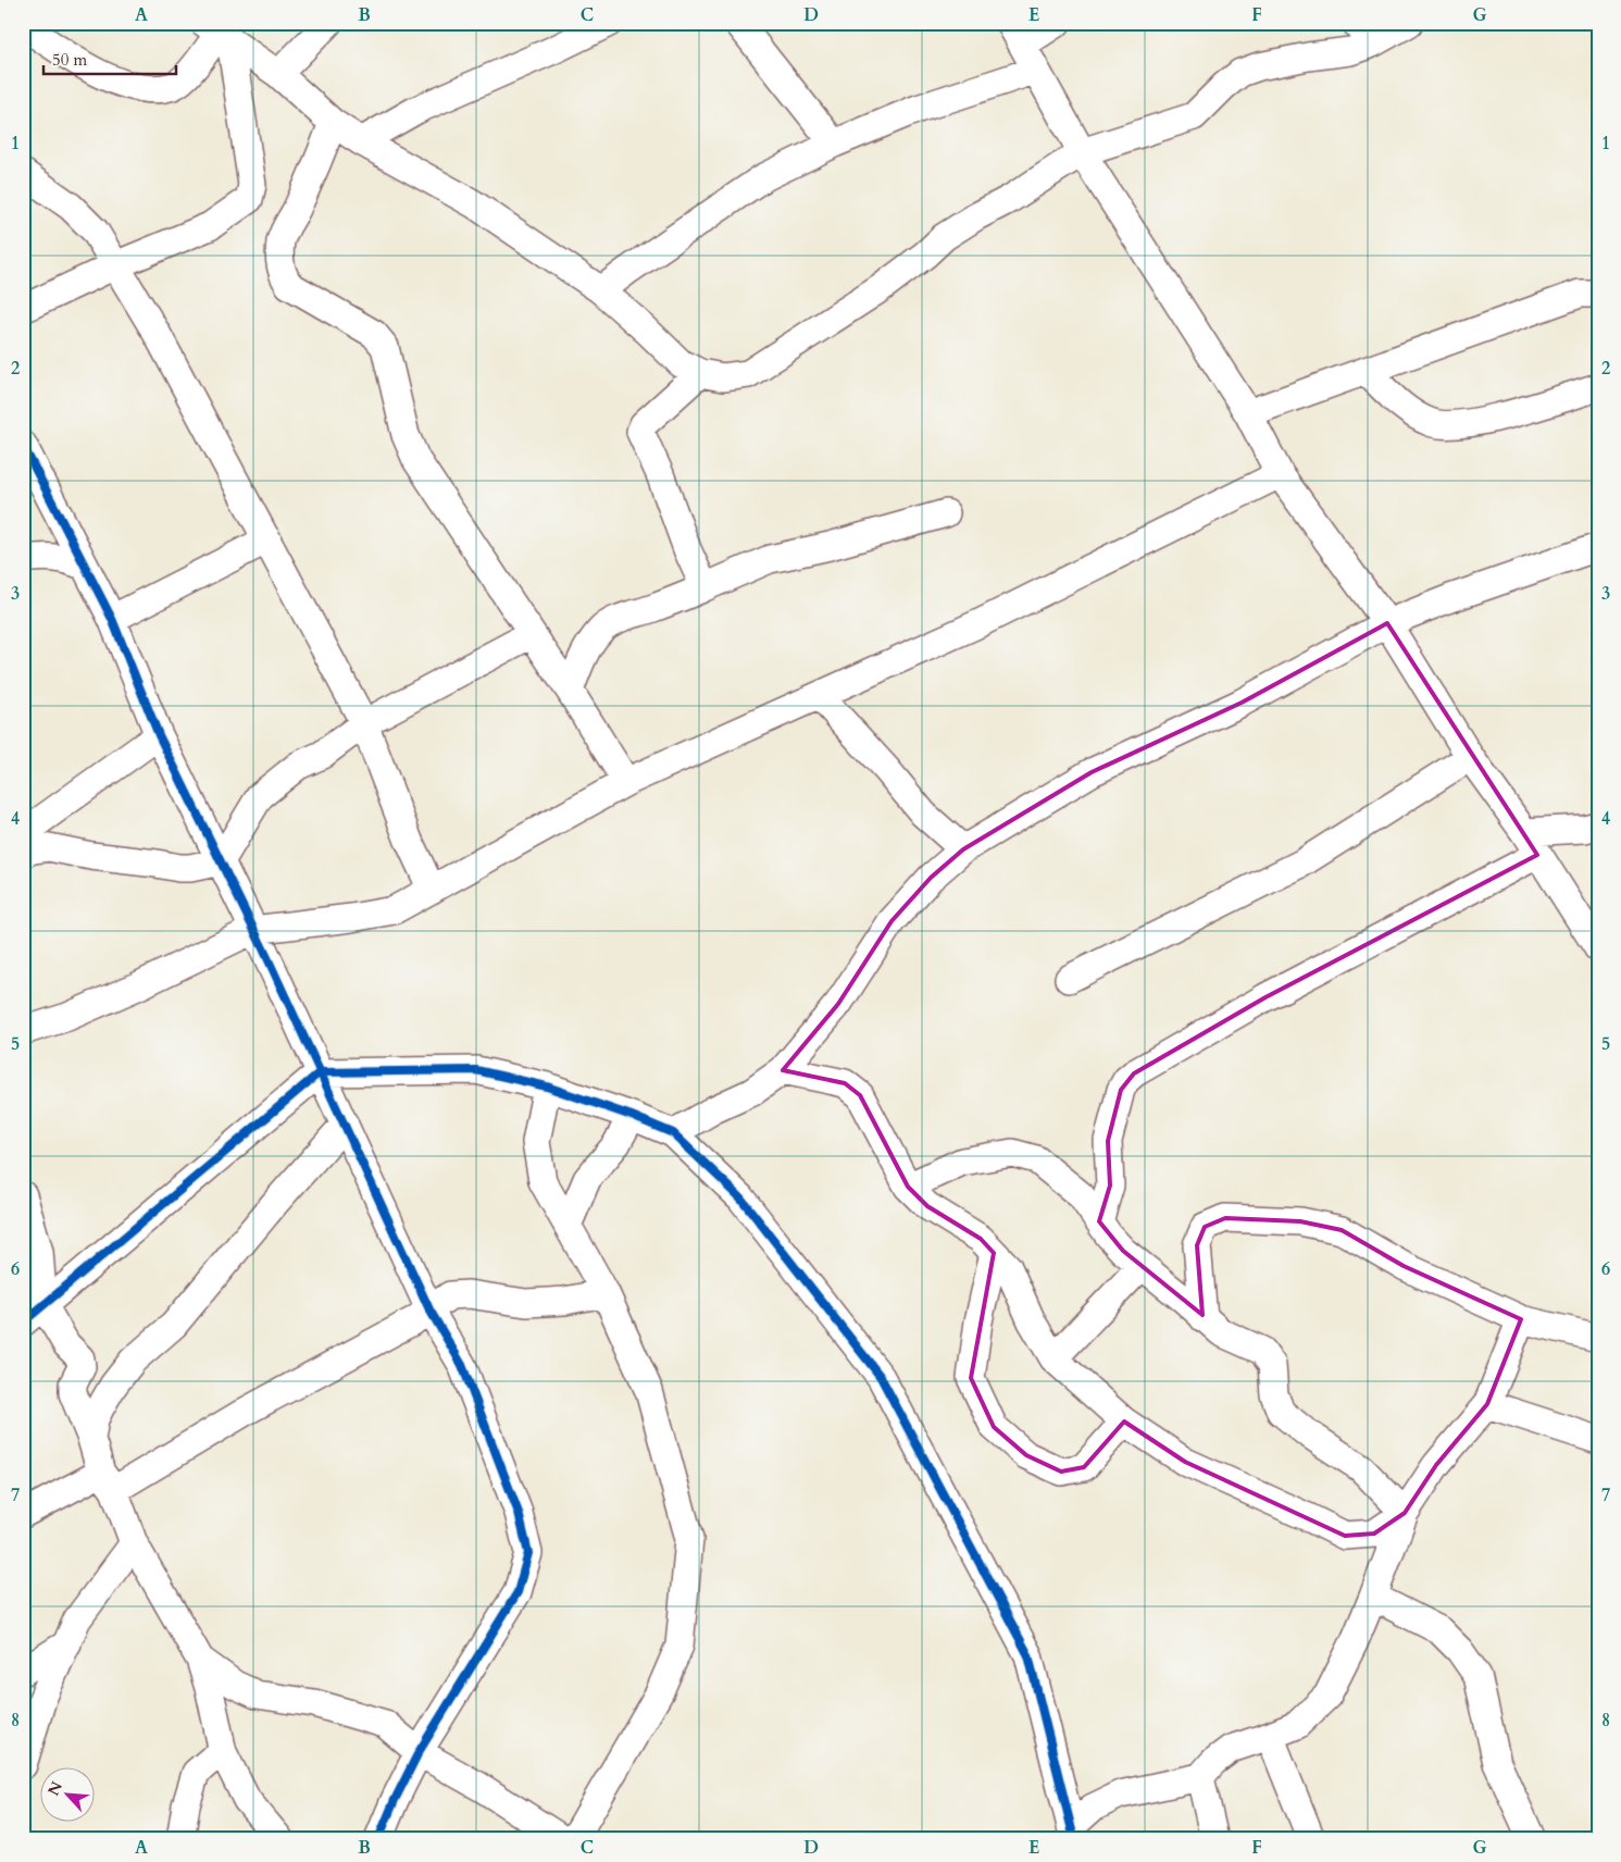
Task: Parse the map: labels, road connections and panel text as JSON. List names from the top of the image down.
{
  "scale_bar": "50 m",
  "north": "top left",
  "grid": {
    "columns": [
      "A",
      "B",
      "C",
      "D",
      "E",
      "F",
      "G"
    ],
    "rows": [
      "1",
      "2",
      "3",
      "4",
      "5",
      "6",
      "7",
      "8"
    ]
  }
}
